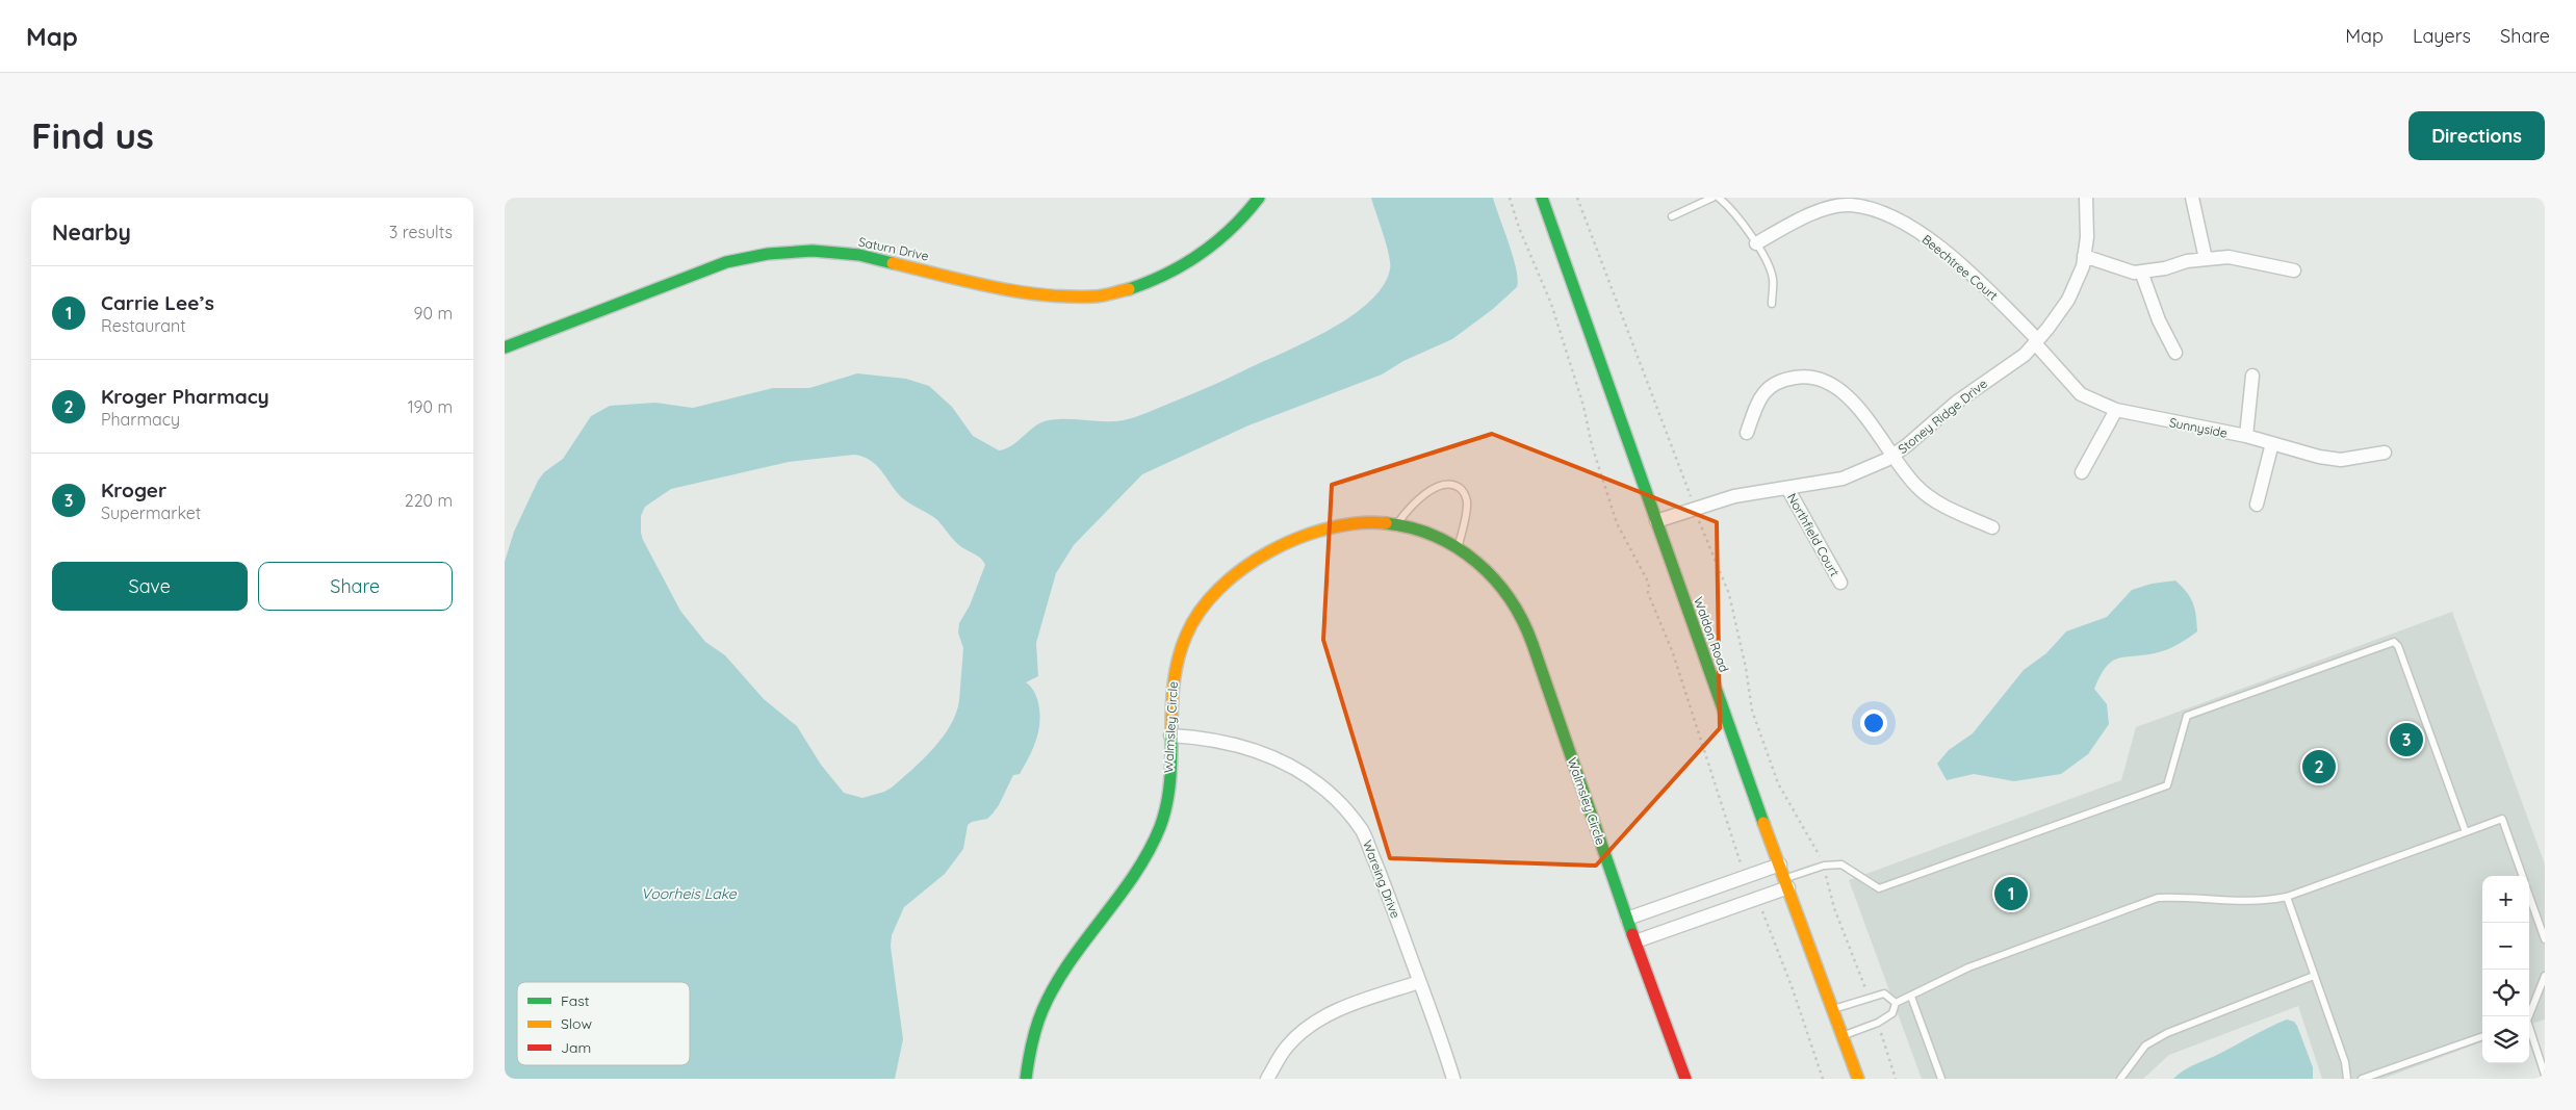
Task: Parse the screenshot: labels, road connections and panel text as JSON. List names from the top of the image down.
{
  "streets": {
    "street": [
      "Saturn Drive",
      "Beechtree Court",
      "Stoney Ridge Drive",
      "Sunnyside",
      "Northfield Court",
      "Waldon Road",
      "Walmsley Circle",
      "Wareing Drive"
    ]
  },
  "crossings": [
    ["Beechtree Court", "Stoney Ridge Drive"],
    ["Beechtree Court", "Sunnyside"],
    ["Stoney Ridge Drive", "Sunnyside"],
    ["Stoney Ridge Drive", "Northfield Court"],
    ["Stoney Ridge Drive", "Waldon Road"],
    ["Walmsley Circle", "Wareing Drive"]
  ],
  "water": ["Voorheis Lake"],
  "legend": ["Fast", "Slow", "Jam"],
  "page": {
    "header": "Map",
    "nav": ["Map", "Layers", "Share"],
    "buttons": [
      "Directions",
      ["Save", "Share"]
    ],
    "title": "Find us",
    "heading": ["Nearby", "3 results"],
    "list": [
      {
        "mark": "1",
        "name": "Carrie Lee’s",
        "note": "Restaurant",
        "value": "90 m"
      },
      {
        "mark": "2",
        "name": "Kroger Pharmacy",
        "note": "Pharmacy",
        "value": "190 m"
      },
      {
        "mark": "3",
        "name": "Kroger",
        "note": "Supermarket",
        "value": "220 m"
      }
    ],
    "pins": ["3", "2", "1"],
    "map_buttons": ["+", "−"]
  }
}
